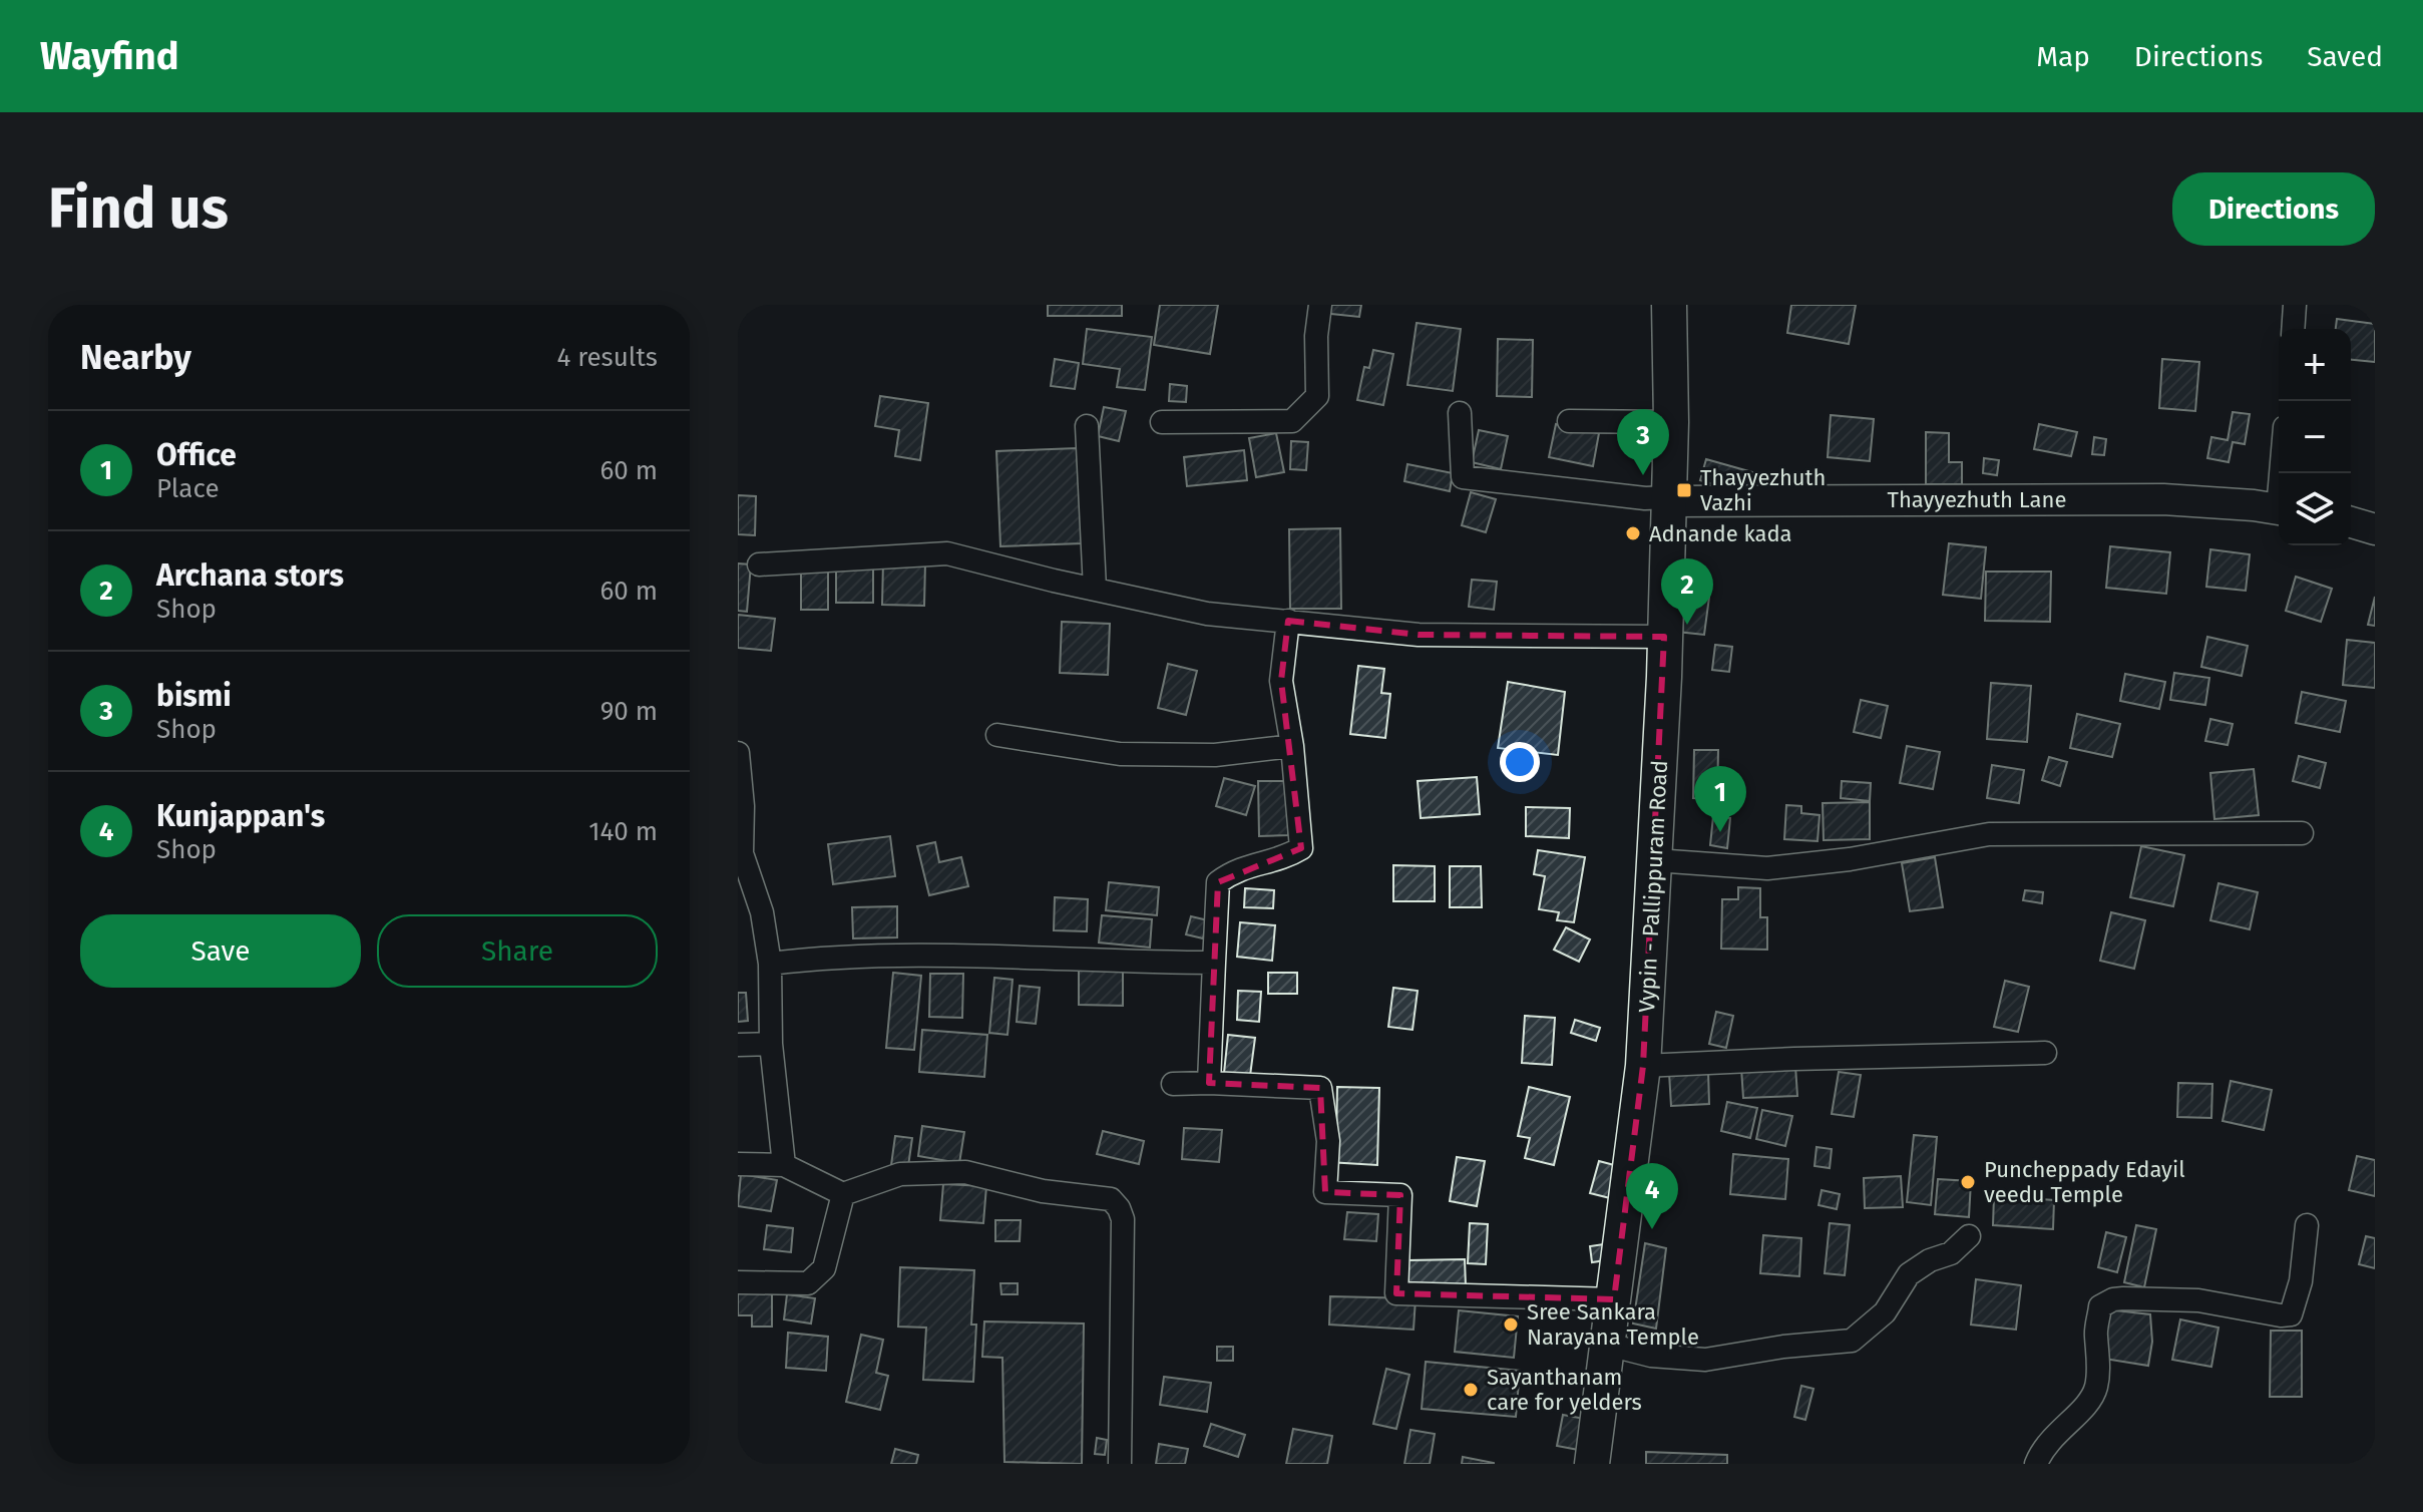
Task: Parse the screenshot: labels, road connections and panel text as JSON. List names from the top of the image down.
{
  "streets": {
    "main road": ["Vypin - Pallippuram Road"],
    "street": ["Thayyezhuth Lane"]
  },
  "crossings": [
    ["Thayyezhuth Lane", "Vypin - Pallippuram Road"]
  ],
  "places": {
    "transit": ["Thayyezhuth Vazhi"],
    "other": [
      "Adnande kada",
      "Puncheppady Edayil veedu Temple",
      "Sree Sankara Narayana Temple",
      "Sayanthanam care for yelders"
    ]
  },
  "page": {
    "header": "Wayfind",
    "nav": ["Map", "Directions", "Saved"],
    "buttons": [
      "Directions",
      ["Save", "Share"]
    ],
    "title": "Find us",
    "heading": ["Nearby", "4 results"],
    "map_buttons": ["+", "−"],
    "list": [
      {
        "mark": "1",
        "name": "Office",
        "note": "Place",
        "value": "60 m"
      },
      {
        "mark": "2",
        "name": "Archana stors",
        "note": "Shop",
        "value": "60 m"
      },
      {
        "mark": "3",
        "name": "bismi",
        "note": "Shop",
        "value": "90 m"
      },
      {
        "mark": "4",
        "name": "Kunjappan's",
        "note": "Shop",
        "value": "140 m"
      }
    ],
    "pins": [
      "3",
      "2",
      "1",
      "4"
    ]
  }
}
